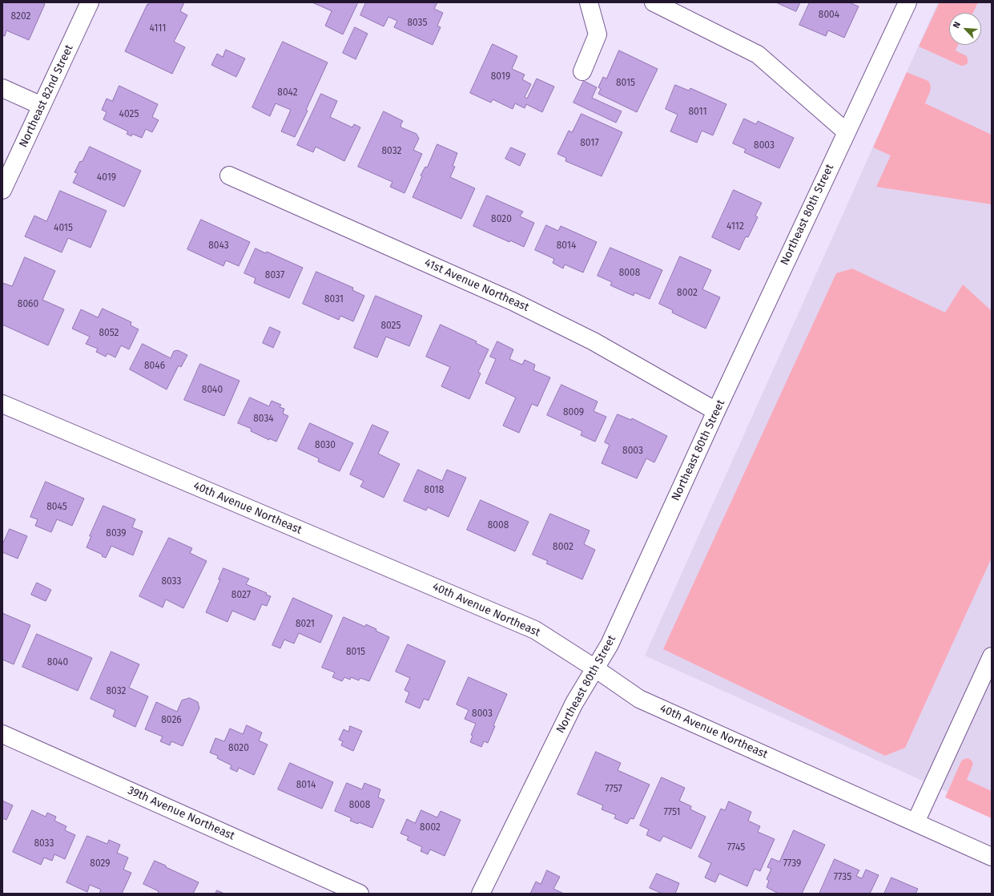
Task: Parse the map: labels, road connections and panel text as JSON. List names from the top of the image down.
{
  "streets": {
    "street": [
      "Northeast 82nd Street",
      "Northeast 80th Street",
      "41st Avenue Northeast",
      "40th Avenue Northeast",
      "39th Avenue Northeast"
    ]
  },
  "crossings": [
    ["Northeast 80th Street", "41st Avenue Northeast"],
    ["Northeast 80th Street", "40th Avenue Northeast"]
  ],
  "house_numbers": [
    "8004",
    "8202",
    "8035",
    "4111",
    "8019",
    "8015",
    "8042",
    "8011",
    "4025",
    "8017",
    "8003",
    "8032",
    "4019",
    "8020",
    "4112",
    "4015",
    "8043",
    "8014",
    "8008",
    "8037",
    "8002",
    "8031",
    "8060",
    "8025",
    "8052",
    "8046",
    "8040",
    "8009",
    "8034",
    "8030",
    "8003",
    "8018",
    "8045",
    "8008",
    "8039",
    "8002",
    "8033",
    "8027",
    "8021",
    "8015",
    "8040",
    "8032",
    "8003",
    "8026",
    "8020",
    "8014",
    "7757",
    "8008",
    "7751",
    "8002",
    "8033",
    "7745",
    "8029",
    "7739",
    "7735"
  ],
  "north": "top left"
}
